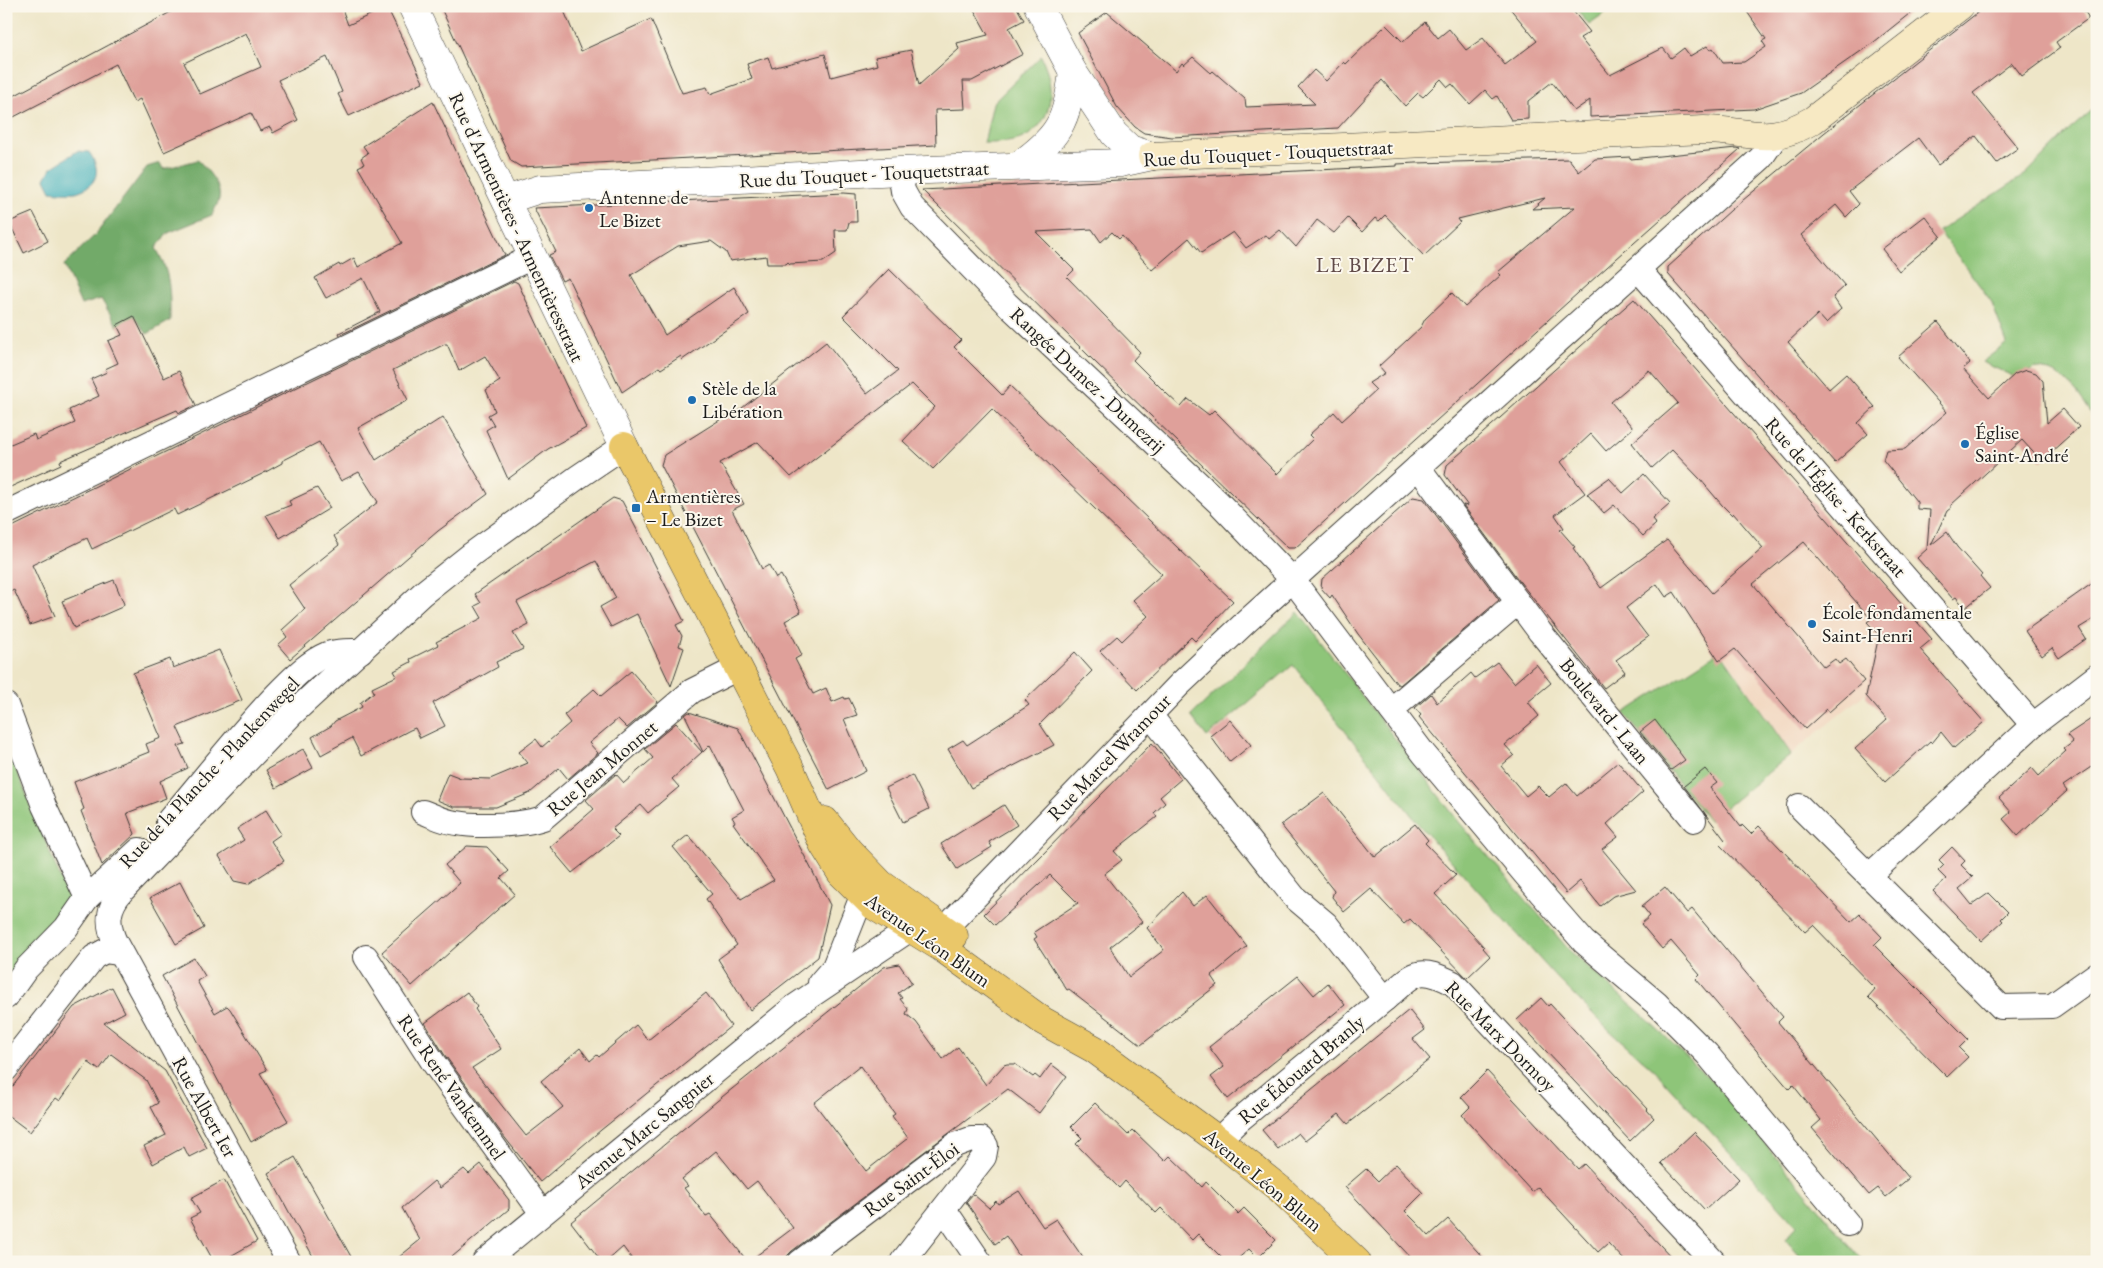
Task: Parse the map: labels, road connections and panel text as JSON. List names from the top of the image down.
{
  "streets": {
    "main road": ["Rue du Touquet - Touquetstraat", "Avenue Léon Blum"],
    "street": [
      "Rue d'Armentières - Armentièresstraat",
      "Rangée Dumez - Dumezrij",
      "Rue de l'Église - Kerkstraat",
      "Boulevard - Laan",
      "Rue Marcel Wramour",
      "Rue Jean Monnet",
      "Rue de la Planche - Plankenwegel",
      "Rue Marx Dormoy",
      "Rue Édouard Branly",
      "Rue René Vankemmel",
      "Rue Albert Ier",
      "Avenue Marc Sangnier",
      "Rue Saint-Éloi"
    ]
  },
  "crossings": [
    ["Rue du Touquet - Touquetstraat", "Rue d'Armentières - Armentièresstraat"],
    ["Rue du Touquet - Touquetstraat", "Rangée Dumez - Dumezrij"],
    ["Rue du Touquet - Touquetstraat", "Rue Marcel Wramour"],
    ["Rue d'Armentières - Armentièresstraat", "Avenue Léon Blum"],
    ["Rangée Dumez - Dumezrij", "Rue Marcel Wramour"],
    ["Rue de l'Église - Kerkstraat", "Rue Marcel Wramour"],
    ["Boulevard - Laan", "Rue Marcel Wramour"],
    ["Rue Marcel Wramour", "Avenue Léon Blum"],
    ["Rue Marcel Wramour", "Avenue Marc Sangnier"],
    ["Rue Jean Monnet", "Avenue Léon Blum"],
    ["Rue de la Planche - Plankenwegel", "Rue Albert Ier"],
    ["Avenue Léon Blum", "Rue Édouard Branly"],
    ["Avenue Léon Blum", "Avenue Marc Sangnier"],
    ["Rue Marx Dormoy", "Rue Édouard Branly"],
    ["Rue René Vankemmel", "Avenue Marc Sangnier"]
  ],
  "districts": ["LE BIZET"],
  "places": {
    "other": [
      "Antenne de Le Bizet",
      "Stèle de la Libération",
      "Église Saint-André",
      "École fondamentale Saint-Henri"
    ],
    "transit": ["Armentières – Le Bizet"]
  }
}
